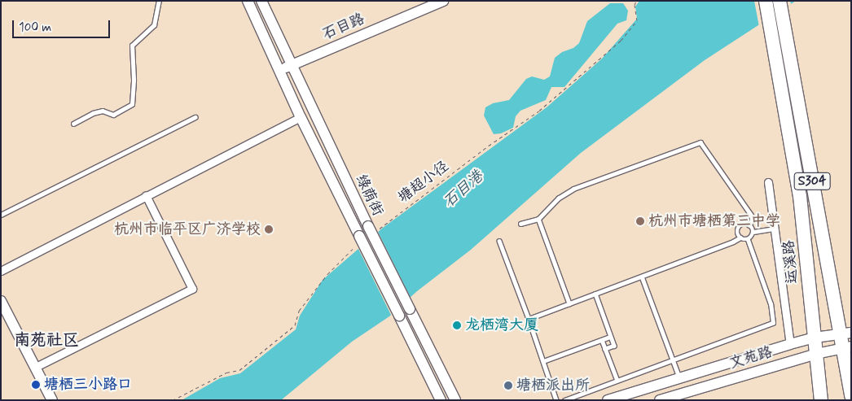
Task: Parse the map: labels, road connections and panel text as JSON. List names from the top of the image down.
{
  "streets": {
    "highway": ["S304", "运溪路"],
    "main road": ["石目路", "绿荫街", "文苑路"],
    "path": ["塘超小径"]
  },
  "crossings": [
    ["石目路", "绿荫街"],
    ["S304", "文苑路"],
    ["塘超小径", "绿荫街"],
    ["运溪路", "文苑路"]
  ],
  "districts": ["南苑社区"],
  "water": ["石目港"],
  "places": [
    "杭州市塘栖第三中学",
    "杭州市临平区广济学校",
    "龙栖湾大厦",
    "塘栖三小路口",
    "塘栖派出所"
  ],
  "scale_bar": "100 m"
}
